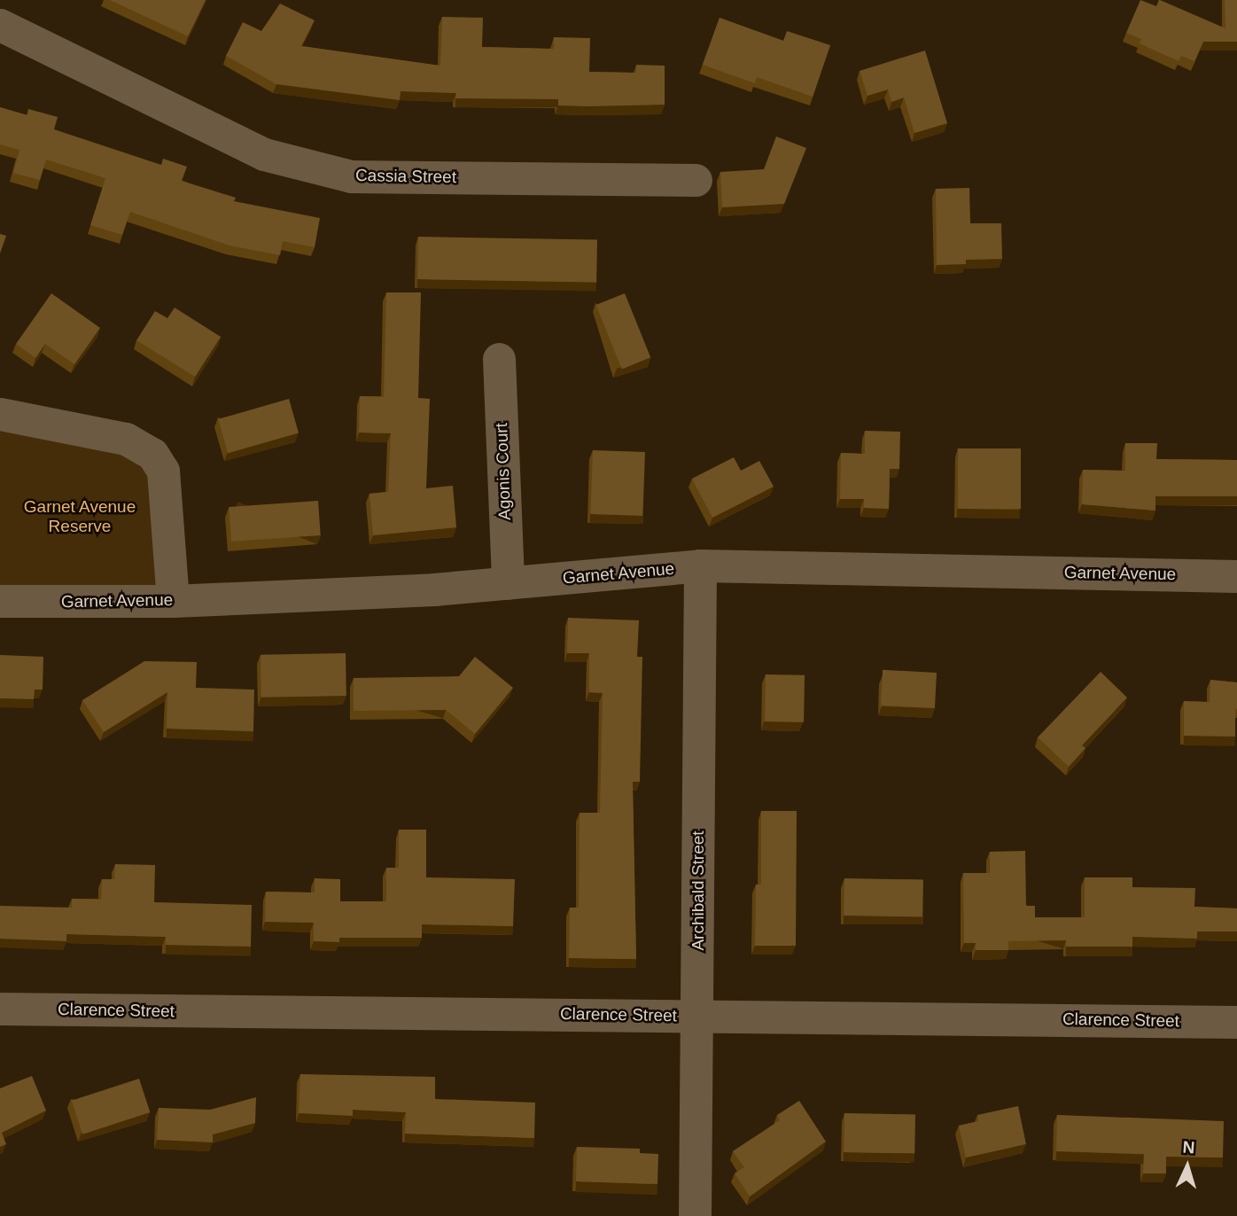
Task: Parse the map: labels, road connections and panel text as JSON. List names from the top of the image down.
{
  "streets": {
    "street": [
      "Cassia Street",
      "Agonis Court",
      "Garnet Avenue",
      "Archibald Street",
      "Clarence Street"
    ]
  },
  "crossings": [
    ["Agonis Court", "Garnet Avenue"],
    ["Garnet Avenue", "Archibald Street"],
    ["Archibald Street", "Clarence Street"]
  ],
  "parks": ["Garnet Avenue Reserve"],
  "north": "top"
}
